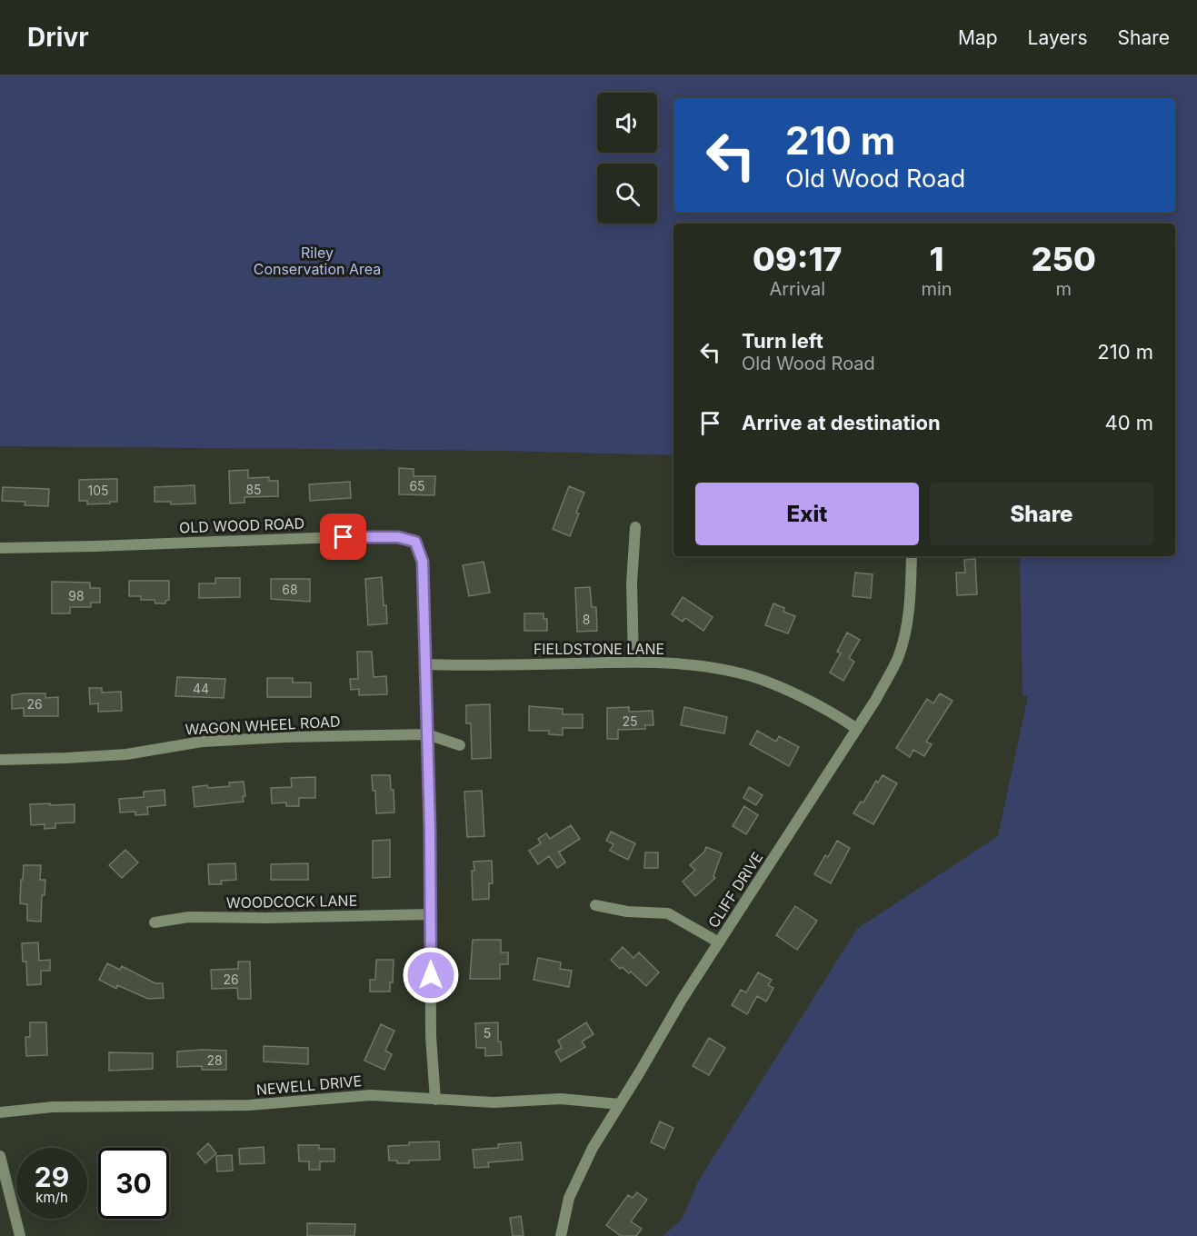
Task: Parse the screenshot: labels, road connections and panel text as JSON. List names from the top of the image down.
{
  "streets": {
    "street": [
      "OLD WOOD ROAD",
      "FIELDSTONE LANE",
      "WAGON WHEEL ROAD",
      "CLIFF DRIVE",
      "WOODCOCK LANE",
      "NEWELL DRIVE"
    ]
  },
  "crossings": [
    ["OLD WOOD ROAD", "FIELDSTONE LANE"],
    ["OLD WOOD ROAD", "WAGON WHEEL ROAD"],
    ["OLD WOOD ROAD", "WOODCOCK LANE"],
    ["OLD WOOD ROAD", "NEWELL DRIVE"],
    ["FIELDSTONE LANE", "CLIFF DRIVE"],
    ["CLIFF DRIVE", "NEWELL DRIVE"]
  ],
  "parks": ["Riley Conservation Area"],
  "house_numbers": [
    "65",
    "85",
    "105",
    "68",
    "98",
    "8",
    "44",
    "26",
    "25",
    "26",
    "5",
    "28"
  ],
  "page": {
    "header": "Drivr",
    "nav": ["Map", "Layers", "Share"],
    "turn": ["210 m", "Old Wood Road"],
    "eta": [
      "09:17",
      "Arrival",
      "1",
      "min",
      "250",
      "m"
    ],
    "list": [
      {
        "name": "Turn left",
        "note": "Old Wood Road",
        "value": "210 m"
      },
      {
        "name": "Arrive at destination",
        "value": "40 m"
      }
    ],
    "buttons": ["Exit", "Share"],
    "speed": "29 km/h",
    "limit": "30"
  }
}
